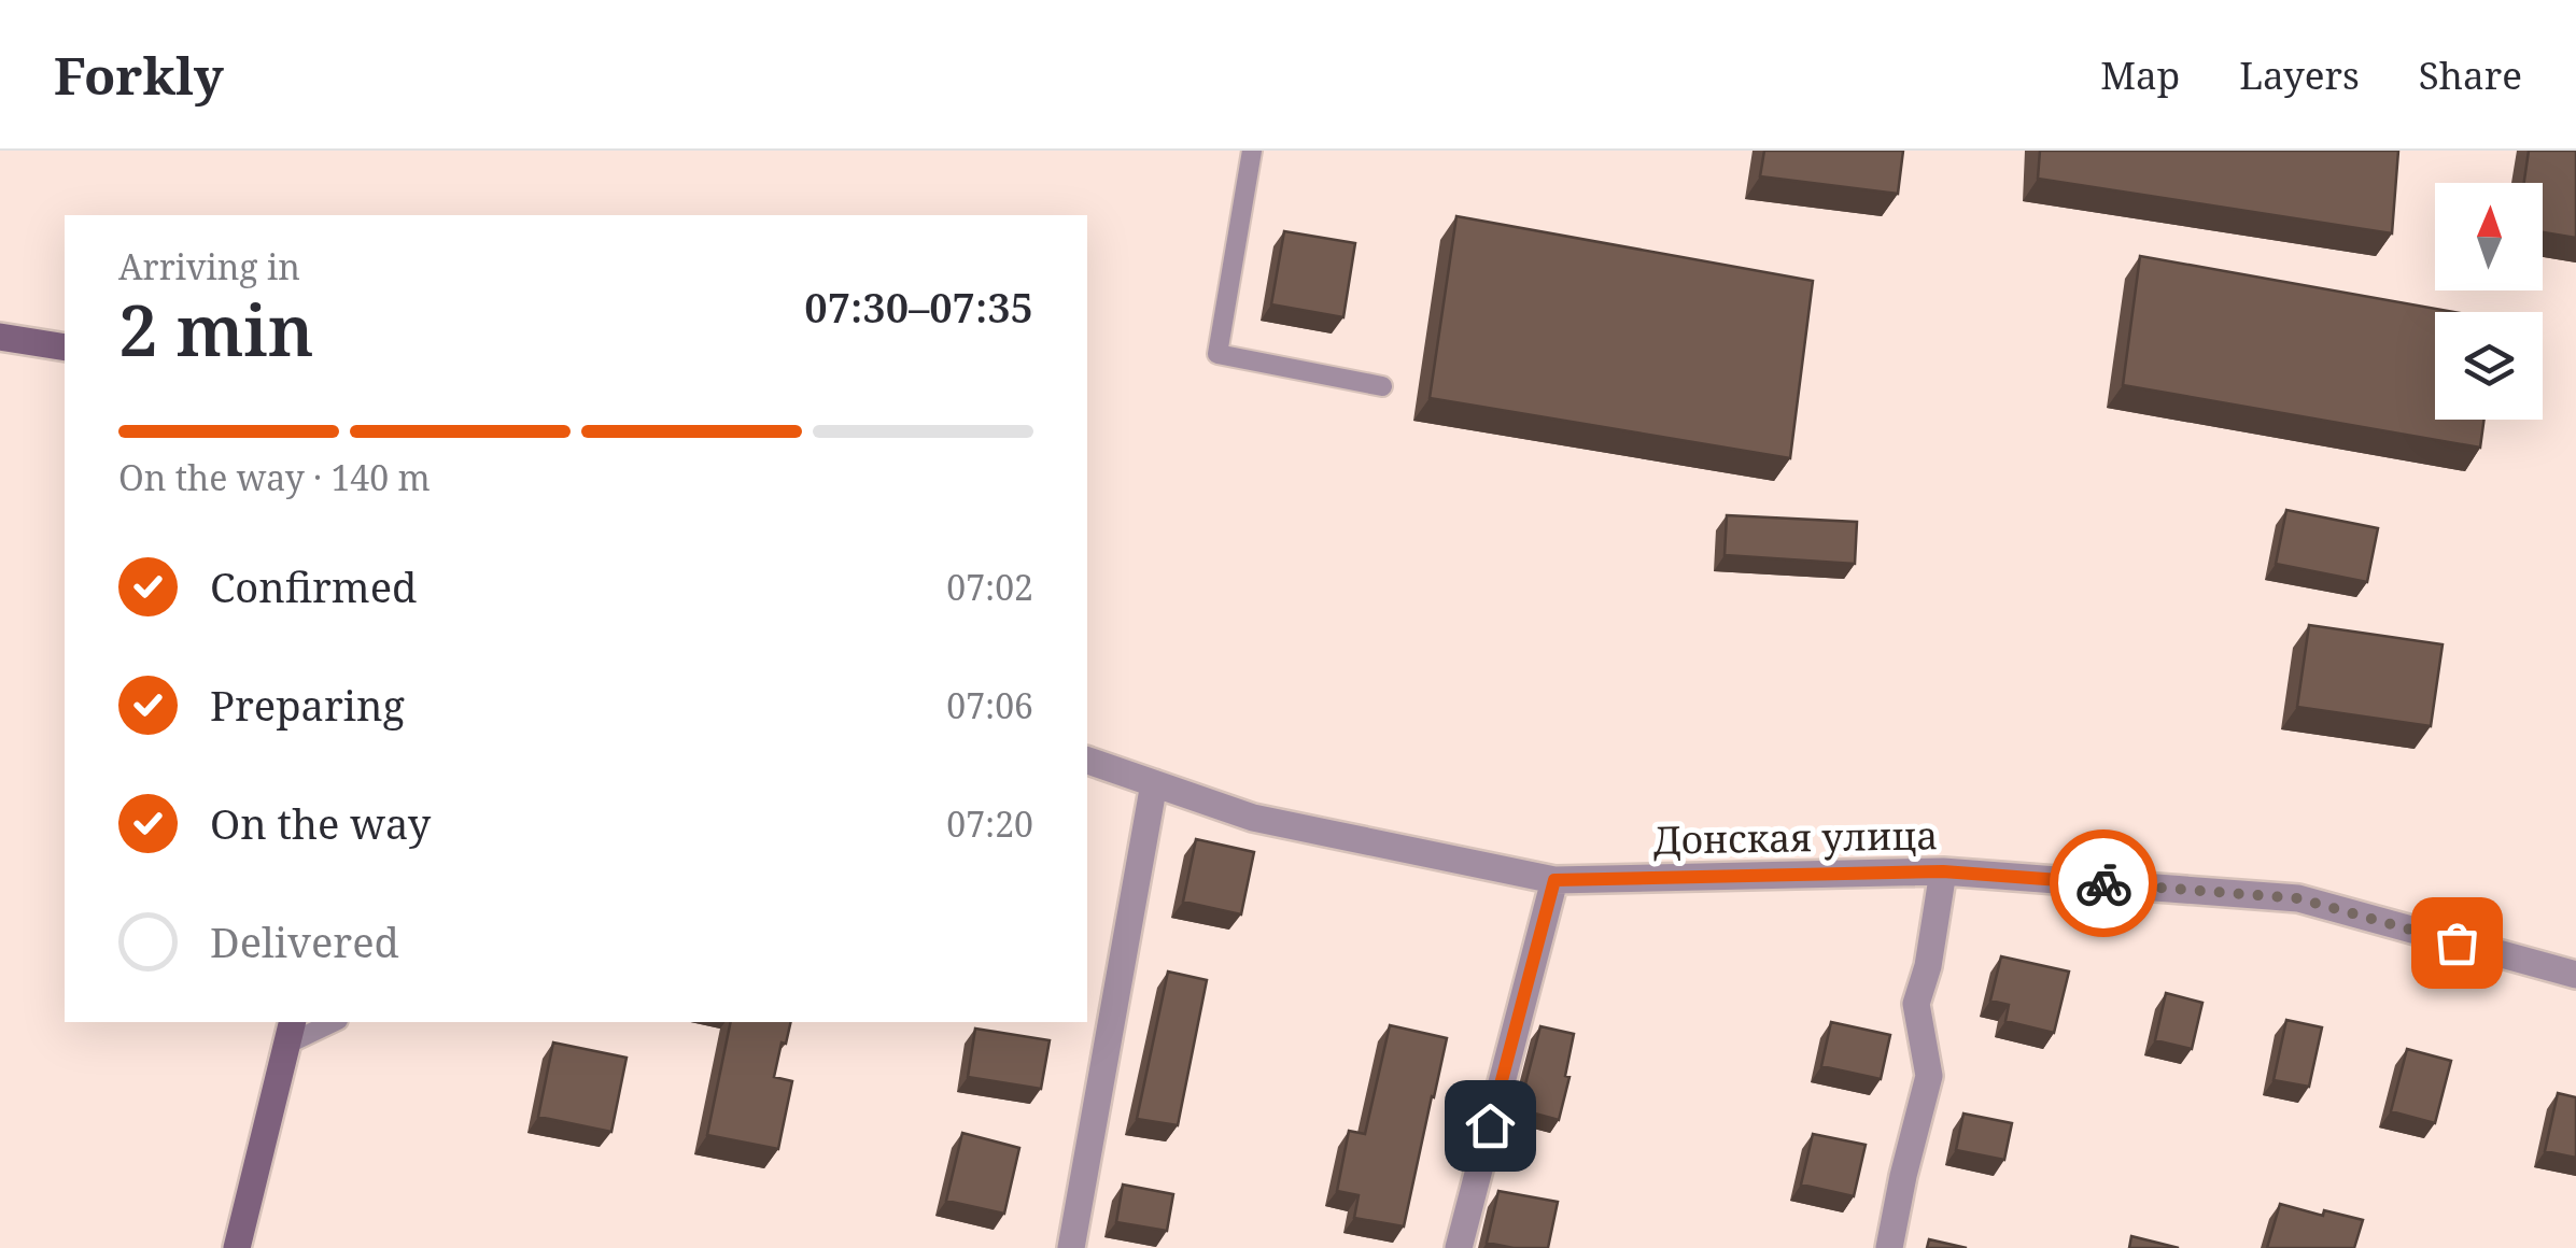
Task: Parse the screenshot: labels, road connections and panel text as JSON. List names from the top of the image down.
{
  "streets": {
    "street": ["Донская улица"]
  },
  "north": "top",
  "page": {
    "header": "Forkly",
    "nav": ["Map", "Layers", "Share"],
    "heading": ["2 min", "Arriving in", "07:30–07:35"],
    "bar": "On the way · 140 m",
    "list": [
      ["Confirmed", "07:02"],
      ["Preparing", "07:06"],
      ["On the way", "07:20"],
      "Delivered"
    ]
  }
}
